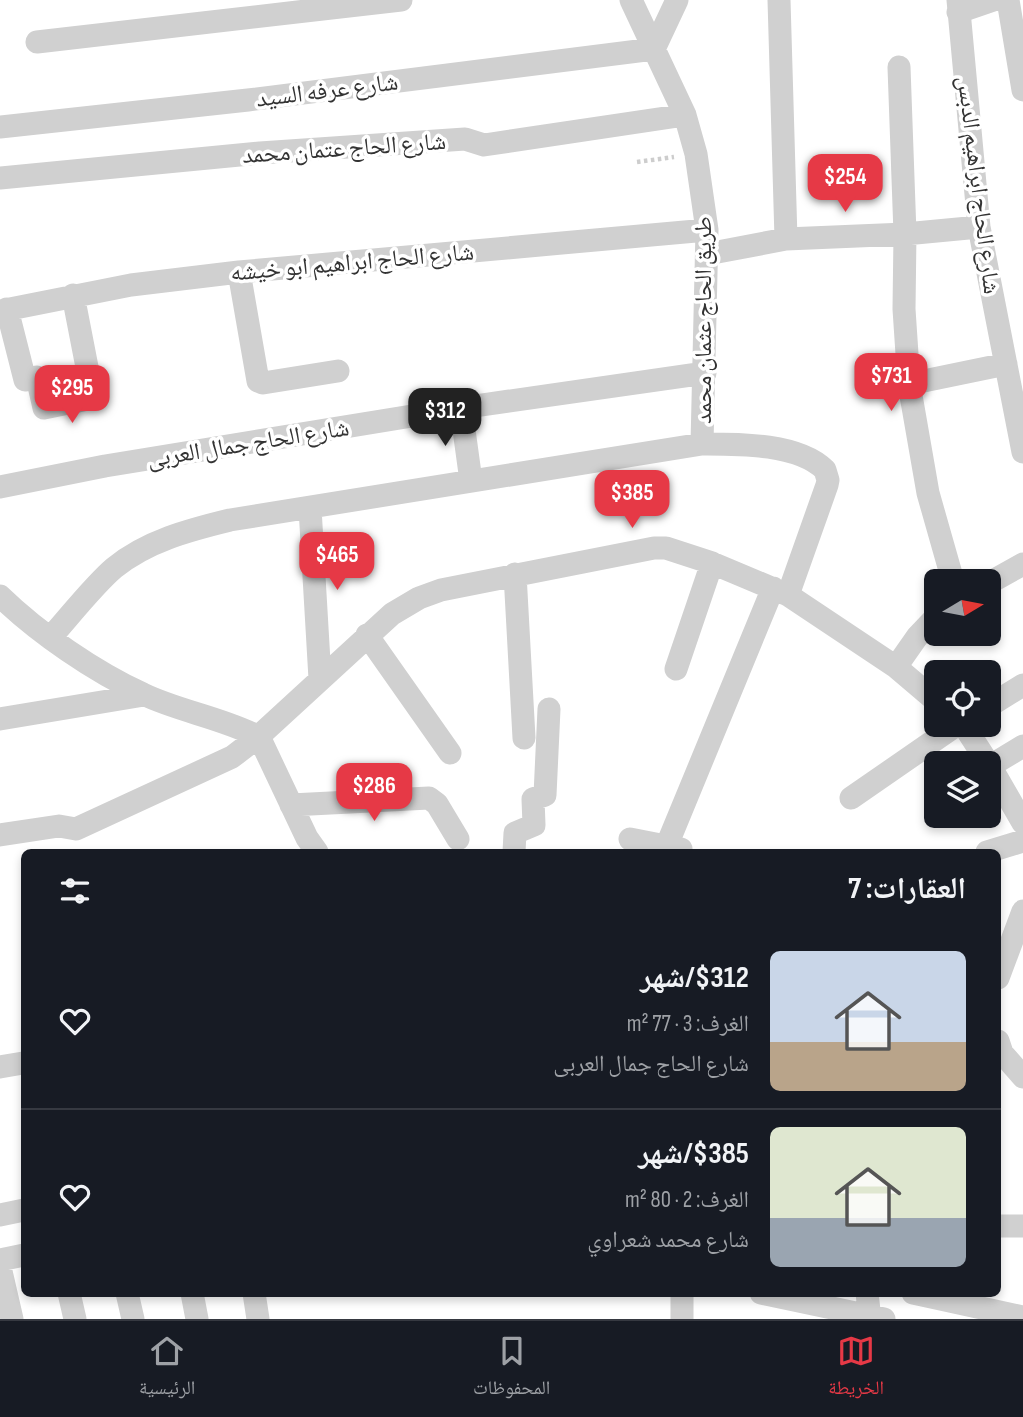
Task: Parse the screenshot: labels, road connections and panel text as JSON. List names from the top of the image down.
{
  "streets": {
    "street": [
      "شارع عرفه السيد",
      "شارع الحاج عتمان محمد",
      "شارع الحاج ابراهيم الدبس",
      "شارع الحاج ابراهيم ابو خيشه",
      "طريق الحاج عثمان محمد",
      "شارع الحاج جمال العربى"
    ]
  },
  "crossings": [
    ["شارع عرفه السيد", "طريق الحاج عثمان محمد"],
    ["شارع الحاج عتمان محمد", "طريق الحاج عثمان محمد"],
    ["شارع الحاج ابراهيم ابو خيشه", "طريق الحاج عثمان محمد"],
    ["طريق الحاج عثمان محمد", "شارع الحاج جمال العربى"]
  ],
  "north": "right",
  "page": {
    "price": [
      "$254",
      "$731",
      "$295",
      "$312",
      "$385",
      "$465",
      "$286"
    ],
    "heading": "العقارات: 7",
    "list": [
      {
        "name": "$312/شهر",
        "note": "الغرف: 3 · 77 m² · شارع الحاج جمال العربى"
      },
      {
        "name": "$385/شهر",
        "note": "الغرف: 2 · 80 m² · شارع محمد شعراوي"
      }
    ],
    "tabs": ["الخريطة", "المحفوظات", "الرئيسية"]
  }
}
